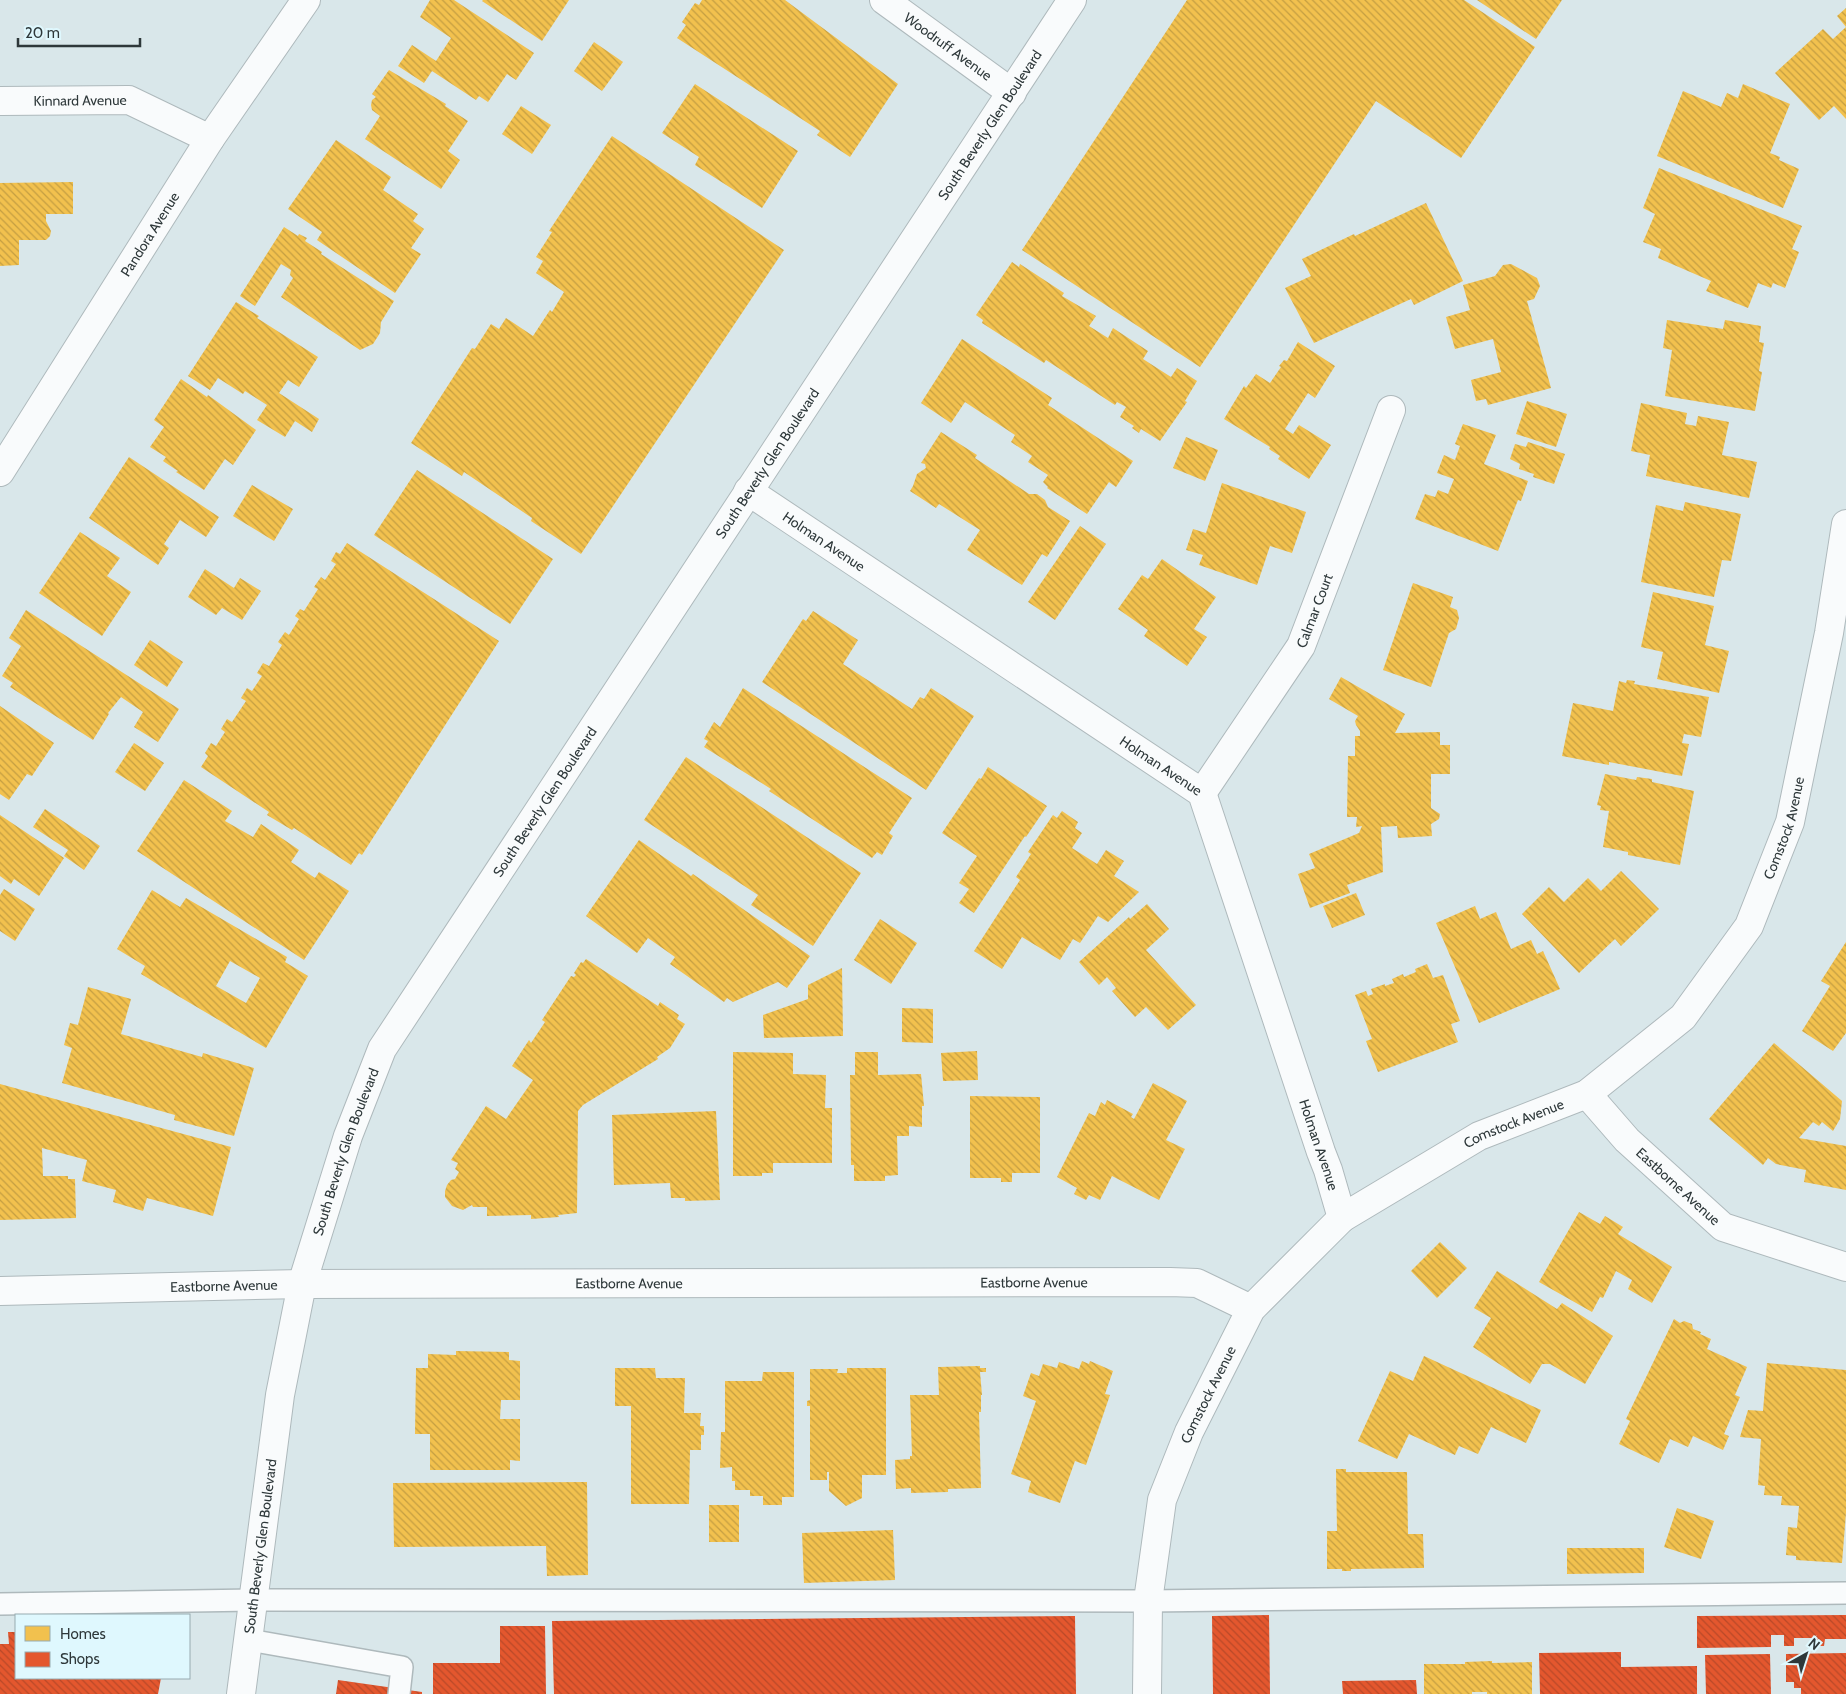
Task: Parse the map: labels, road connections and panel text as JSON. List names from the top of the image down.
{
  "streets": {
    "street": [
      "Woodruff Avenue",
      "Kinnard Avenue",
      "South Beverly Glen Boulevard",
      "Pandora Avenue",
      "Holman Avenue",
      "Calmar Court",
      "Comstock Avenue",
      "Eastborne Avenue"
    ]
  },
  "crossings": [
    ["Woodruff Avenue", "South Beverly Glen Boulevard"],
    ["Kinnard Avenue", "Pandora Avenue"],
    ["South Beverly Glen Boulevard", "Holman Avenue"],
    ["South Beverly Glen Boulevard", "Eastborne Avenue"],
    ["Holman Avenue", "Calmar Court"],
    ["Holman Avenue", "Comstock Avenue"],
    ["Comstock Avenue", "Eastborne Avenue"]
  ],
  "legend": ["Homes", "Shops"],
  "scale_bar": "20 m",
  "north": "top right"
}
